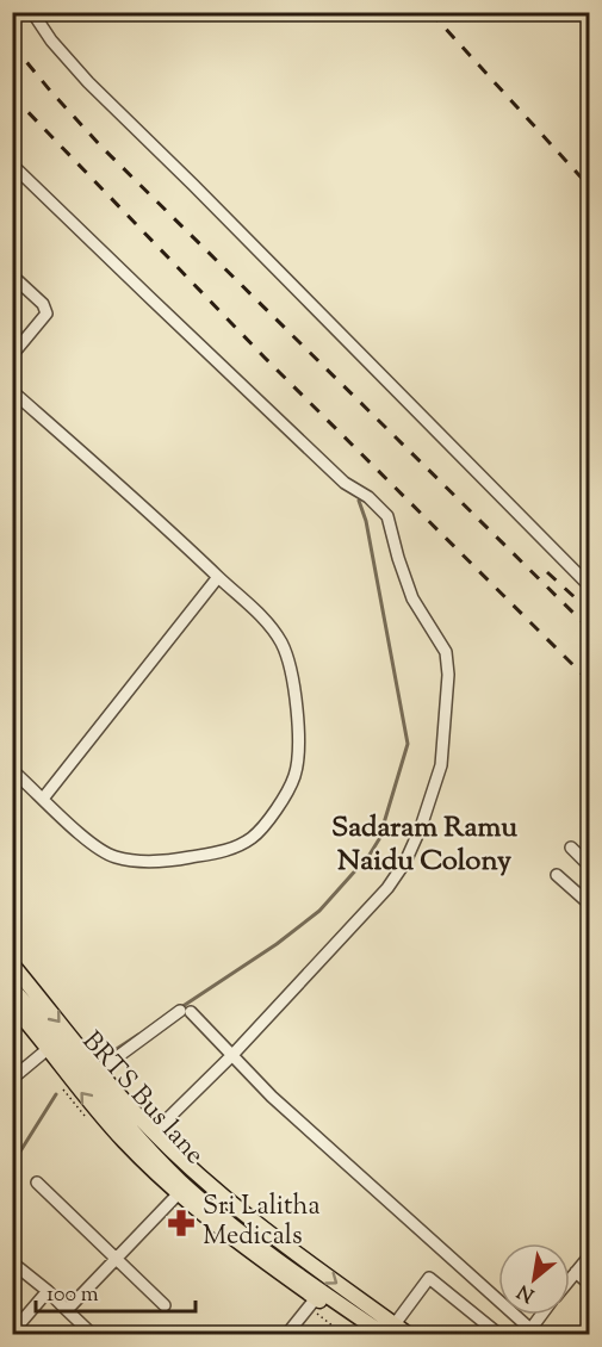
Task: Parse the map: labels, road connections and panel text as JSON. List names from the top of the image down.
{
  "streets": {
    "main road": ["BRTS Bus lane"]
  },
  "districts": ["Sadaram Ramu Naidu Colony"],
  "places": {
    "pharmacy": ["Sri Lalitha Medicals"]
  },
  "scale_bar": "100 m",
  "north": "bottom left"
}
